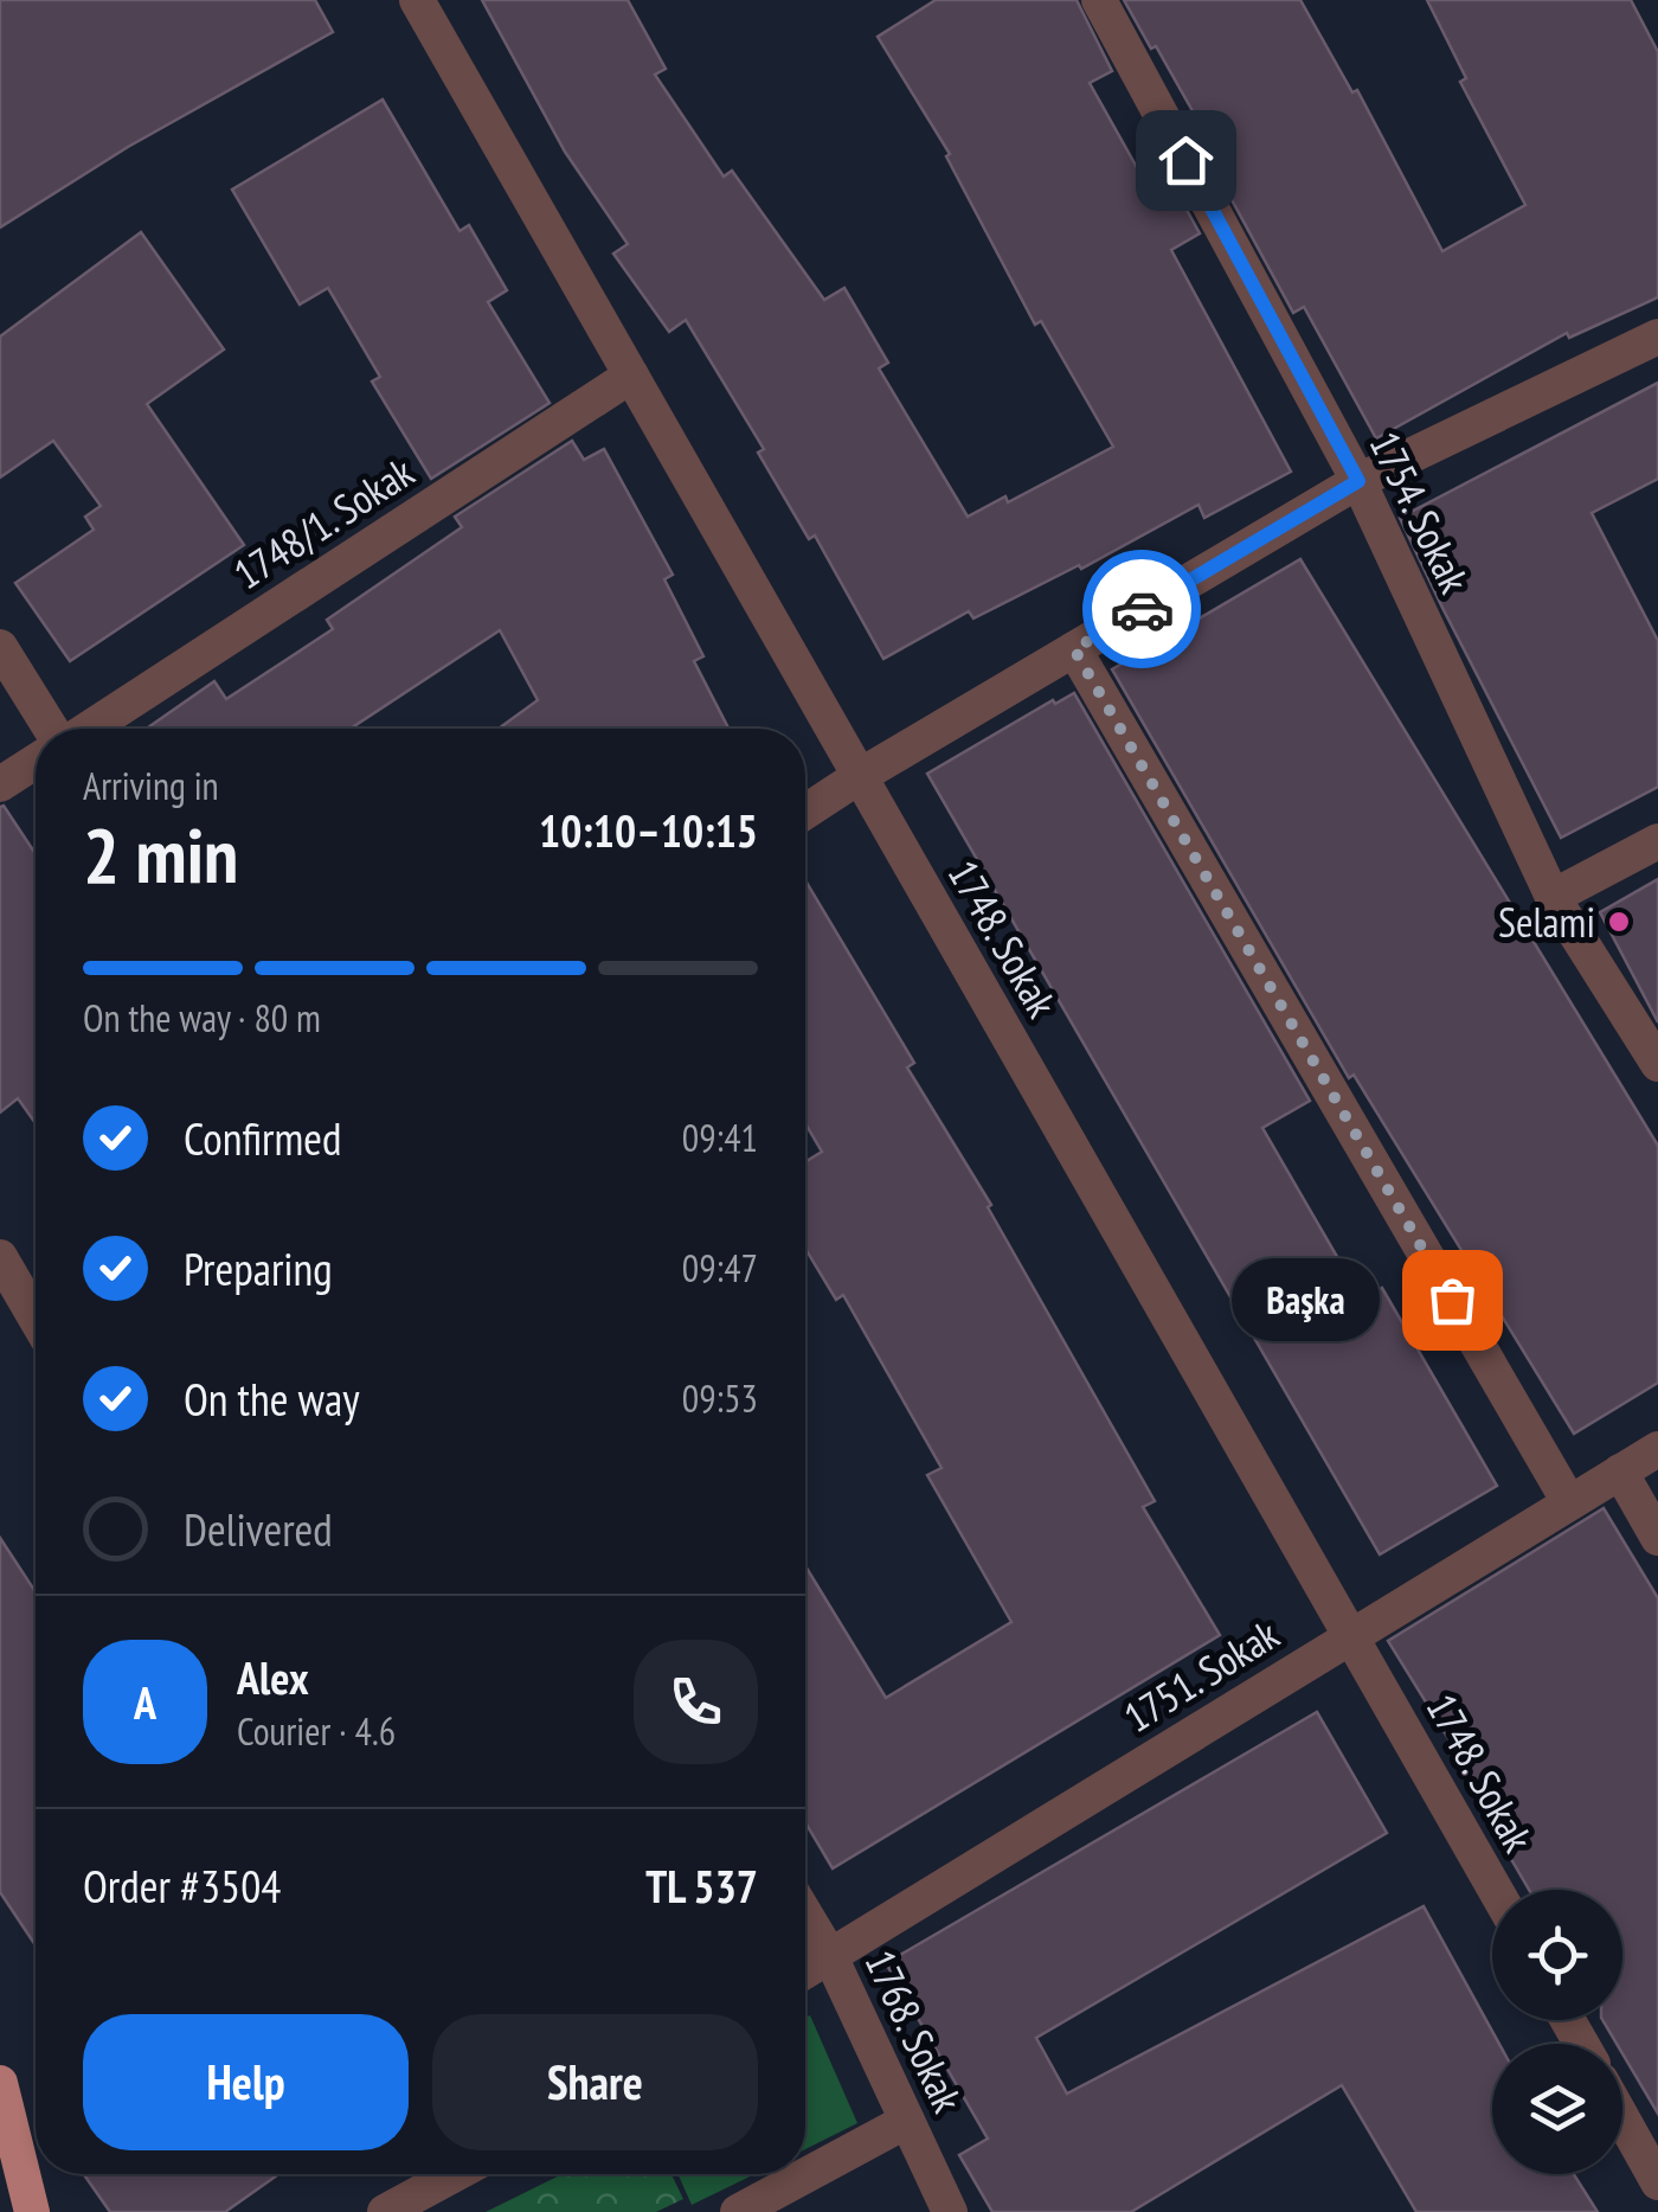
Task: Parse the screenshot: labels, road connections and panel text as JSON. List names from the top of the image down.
{
  "streets": {
    "street": [
      "1754. Sokak",
      "1748/1. Sokak",
      "1748. Sokak",
      "1751. Sokak",
      "1768. Sokak"
    ]
  },
  "crossings": [
    ["1748/1. Sokak", "1748. Sokak"],
    ["1748. Sokak", "1751. Sokak"],
    ["1751. Sokak", "1768. Sokak"]
  ],
  "places": ["Selami", "Başka"],
  "page": {
    "heading": ["2 min", "Arriving in", "10:10–10:15"],
    "panel": [
      "Alex",
      "Courier · 4.6",
      "Order #3504",
      "TL 537"
    ],
    "bar": "On the way · 80 m",
    "list": [
      ["Confirmed", "09:41"],
      ["Preparing", "09:47"],
      ["On the way", "09:53"],
      "Delivered"
    ],
    "bubble": "Başka",
    "round": "A",
    "buttons": ["Help", "Share"]
  }
}
